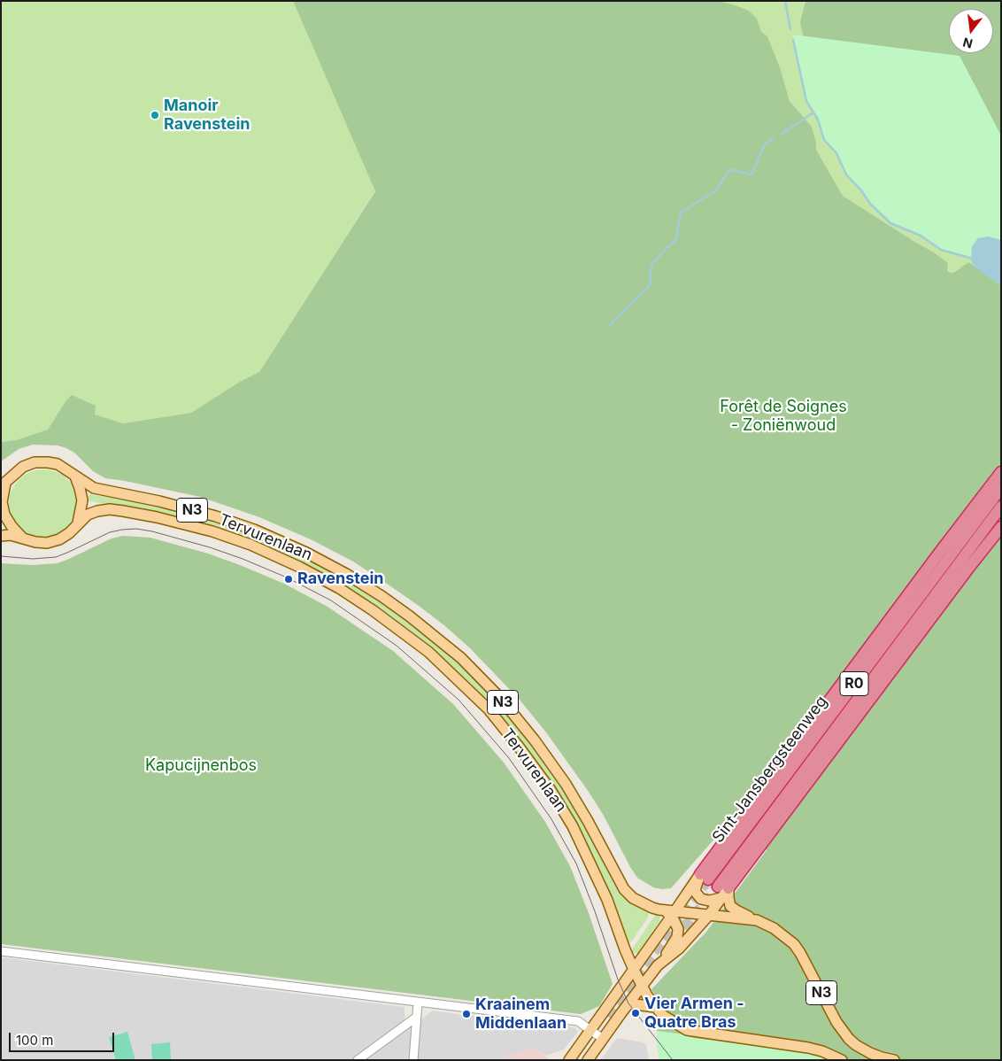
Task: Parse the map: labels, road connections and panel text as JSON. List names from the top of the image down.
{
  "streets": {
    "highway": ["R0", "Sint-Jansbergsteenweg"],
    "main road": ["N3", "Tervurenlaan"]
  },
  "crossings": [
    ["N3", "Tervurenlaan"]
  ],
  "parks": ["Forêt de Soignes - Zoniënwoud", "Kapucijnenbos"],
  "places": [
    "Manoir Ravenstein",
    "Ravenstein",
    "Vier Armen - Quatre Bras",
    "Kraainem Middenlaan"
  ],
  "scale_bar": "100 m",
  "north": "bottom"
}
